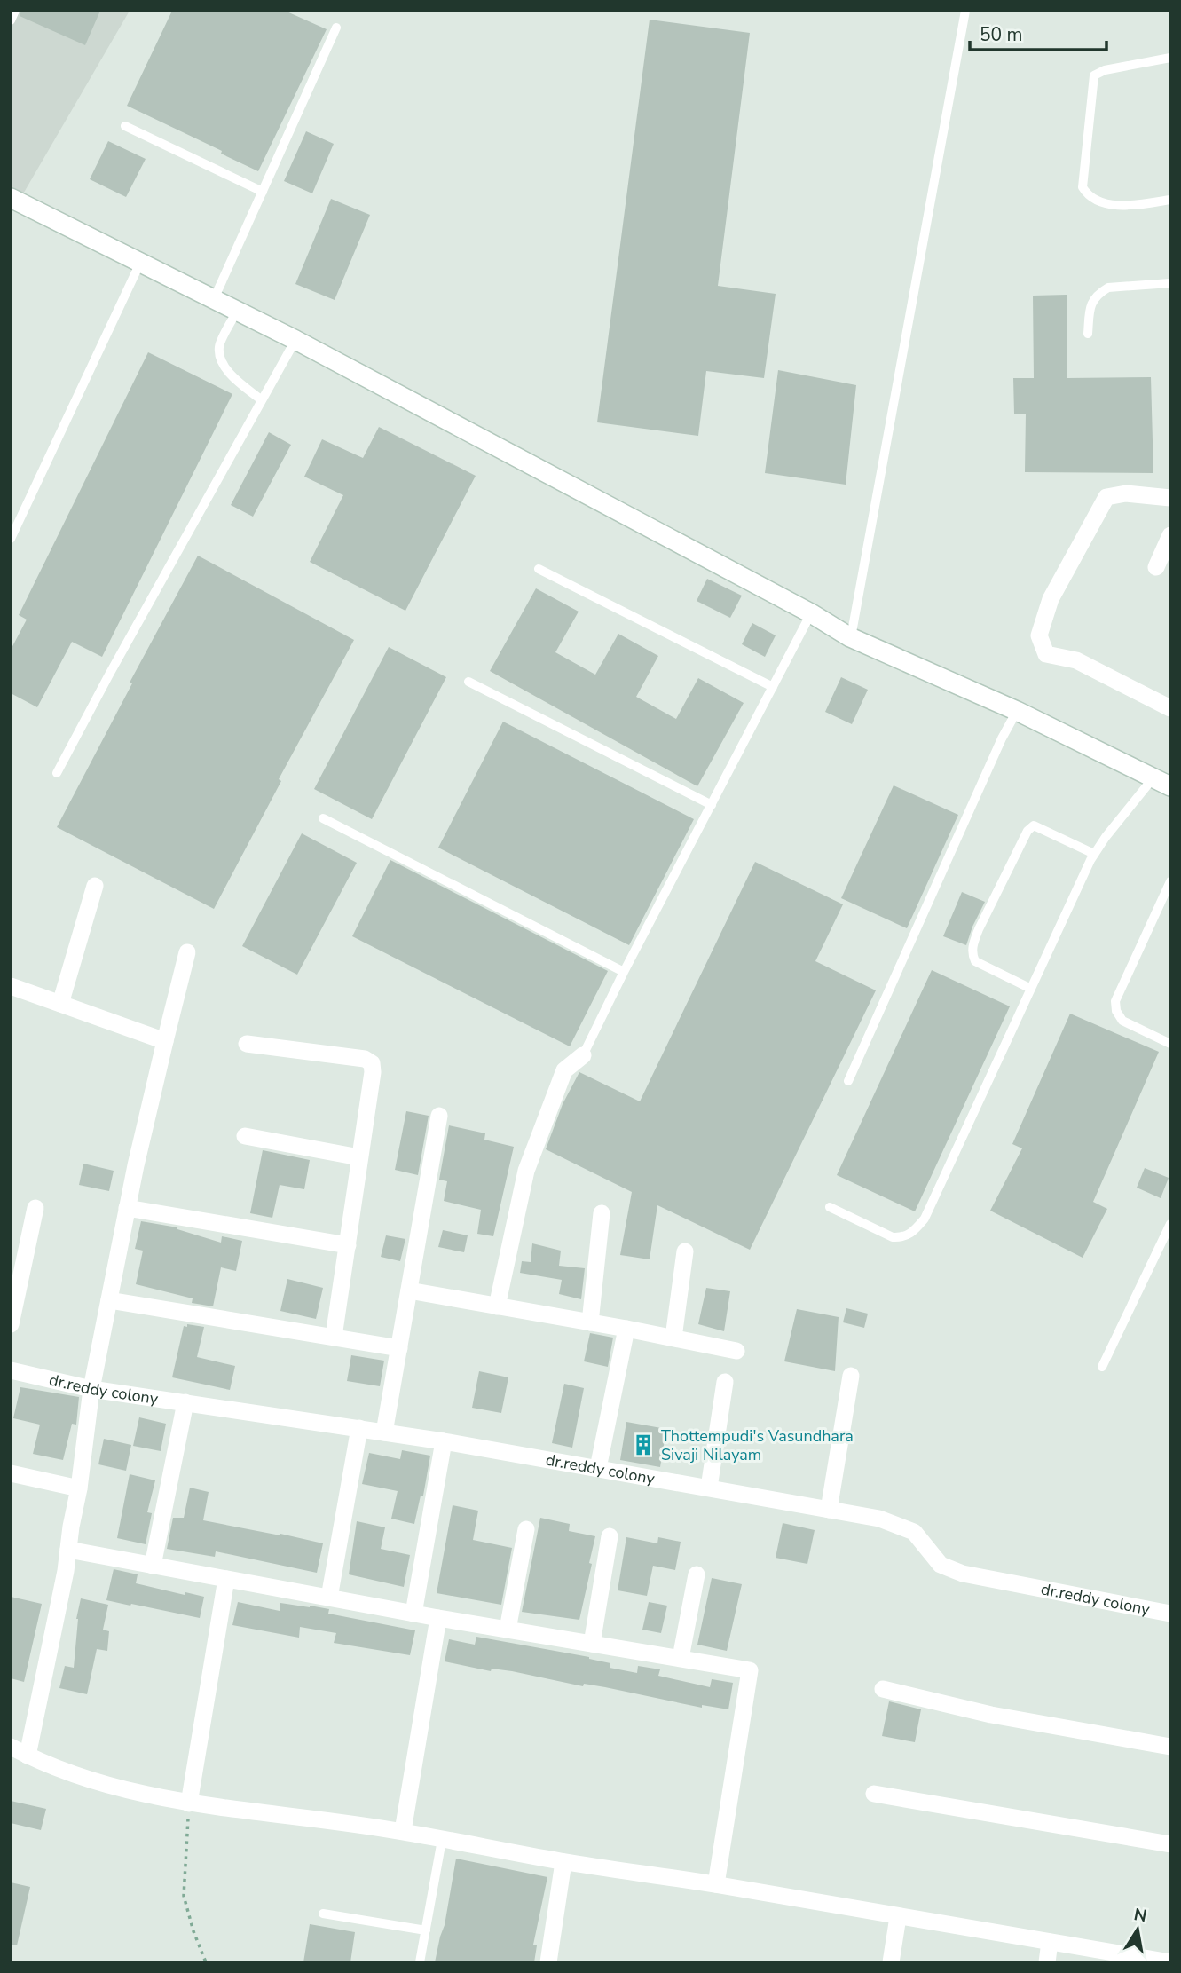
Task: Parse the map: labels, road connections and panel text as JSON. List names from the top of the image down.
{
  "streets": {
    "street": ["dr.reddy colony"]
  },
  "places": {
    "building": ["Thottempudi's Vasundhara Sivaji Nilayam"]
  },
  "scale_bar": "50 m",
  "north": "top"
}
